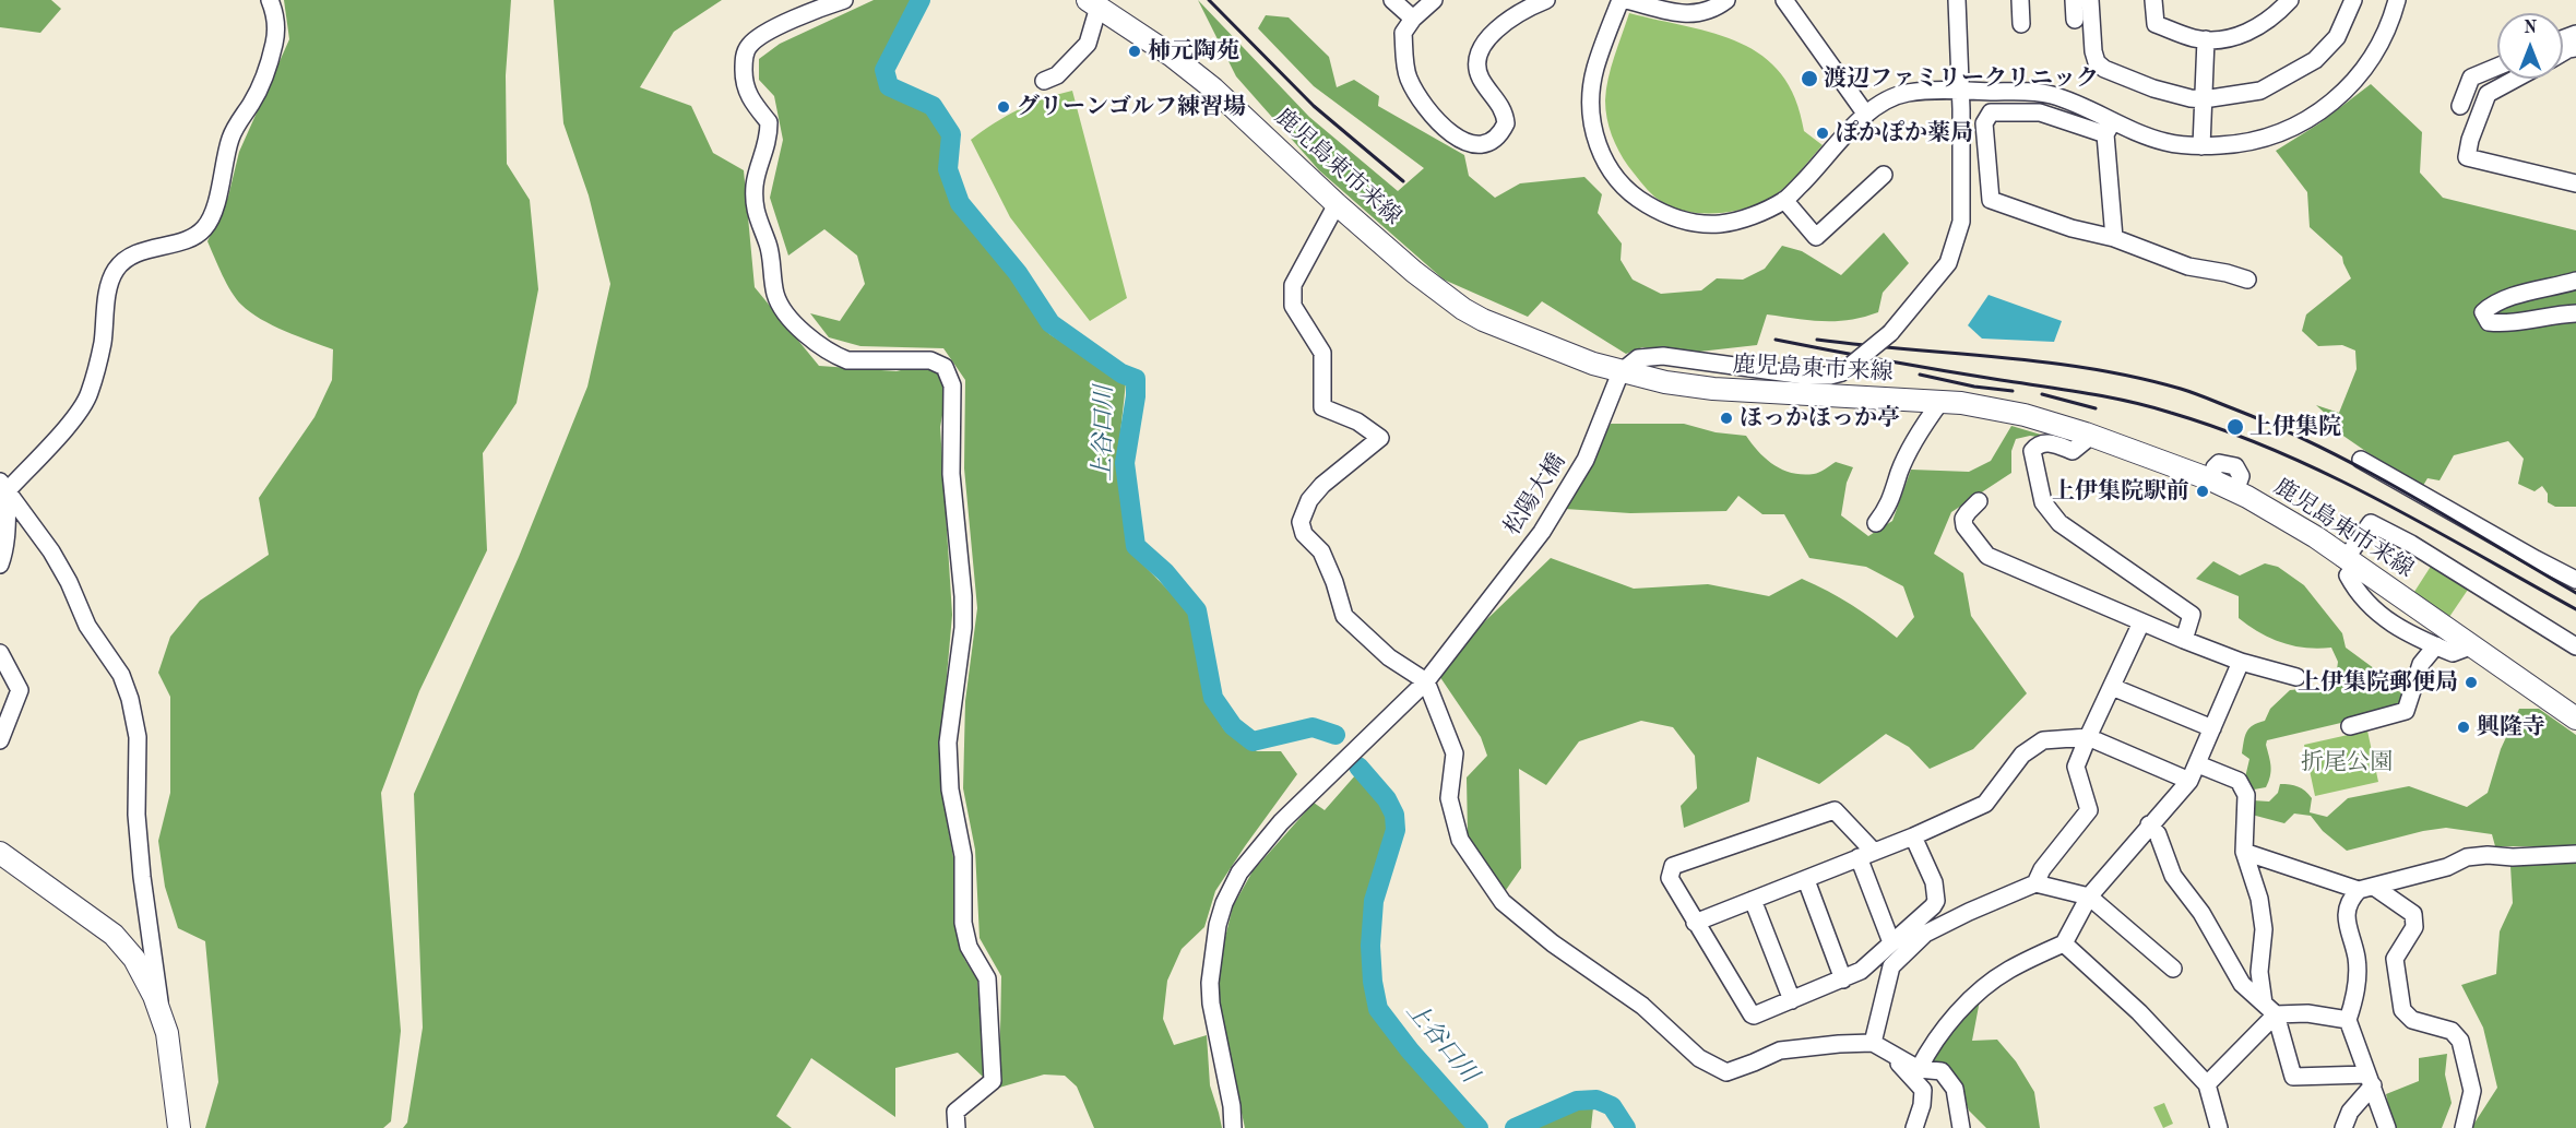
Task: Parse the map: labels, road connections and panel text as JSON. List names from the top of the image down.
{
  "streets": {
    "main road": ["鹿児島東市来線"],
    "street": ["松陽大橋"]
  },
  "crossings": [
    ["鹿児島東市来線", "松陽大橋"]
  ],
  "water": ["上谷口川"],
  "parks": ["折尾公園"],
  "places": [
    "柿元陶苑",
    "渡辺ファミリークリニック",
    "グリーンゴルフ練習場",
    "ぽかぽか薬局",
    "ほっかほっか亭",
    "上伊集院",
    "上伊集院駅前",
    "上伊集院郵便局",
    "興隆寺"
  ],
  "north": "top"
}
